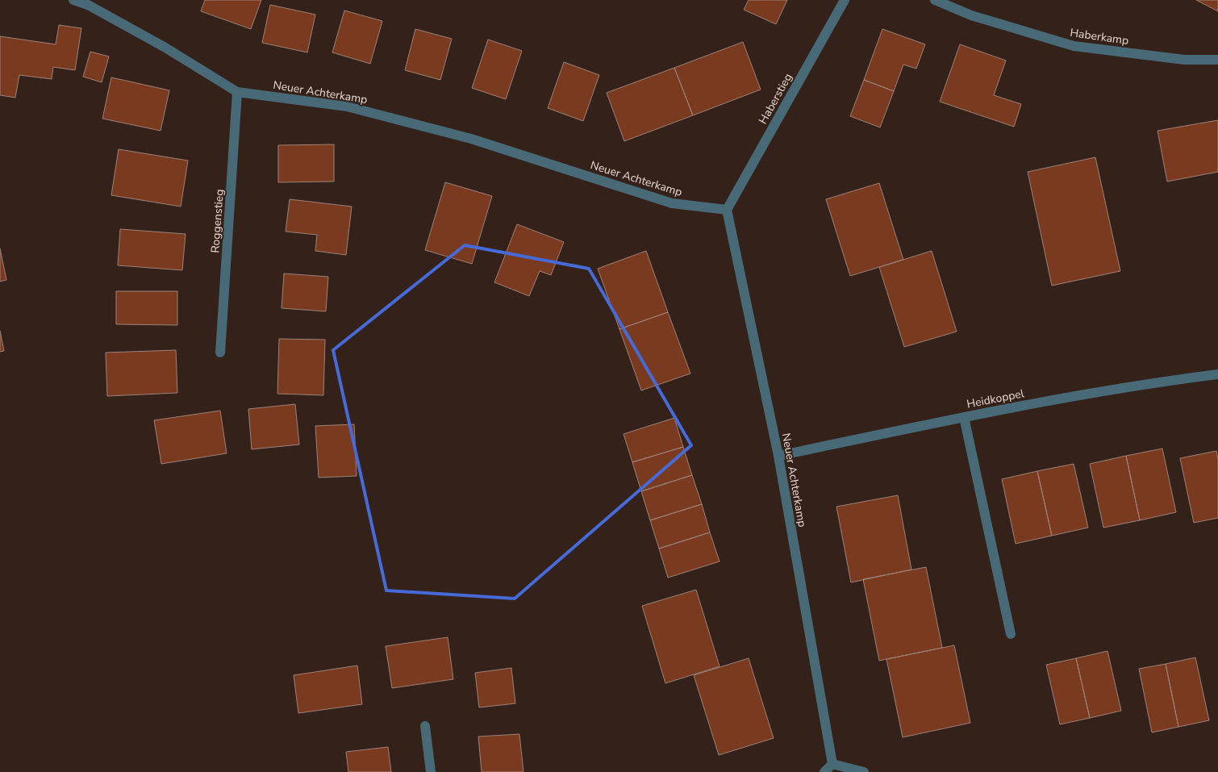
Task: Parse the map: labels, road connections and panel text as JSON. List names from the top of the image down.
{
  "streets": {
    "street": [
      "Haberkamp",
      "Neuer Achterkamp",
      "Haberstieg",
      "Roggenstieg",
      "Heidkoppel"
    ]
  },
  "crossings": [
    ["Neuer Achterkamp", "Haberstieg"],
    ["Neuer Achterkamp", "Roggenstieg"],
    ["Neuer Achterkamp", "Heidkoppel"]
  ]
}
